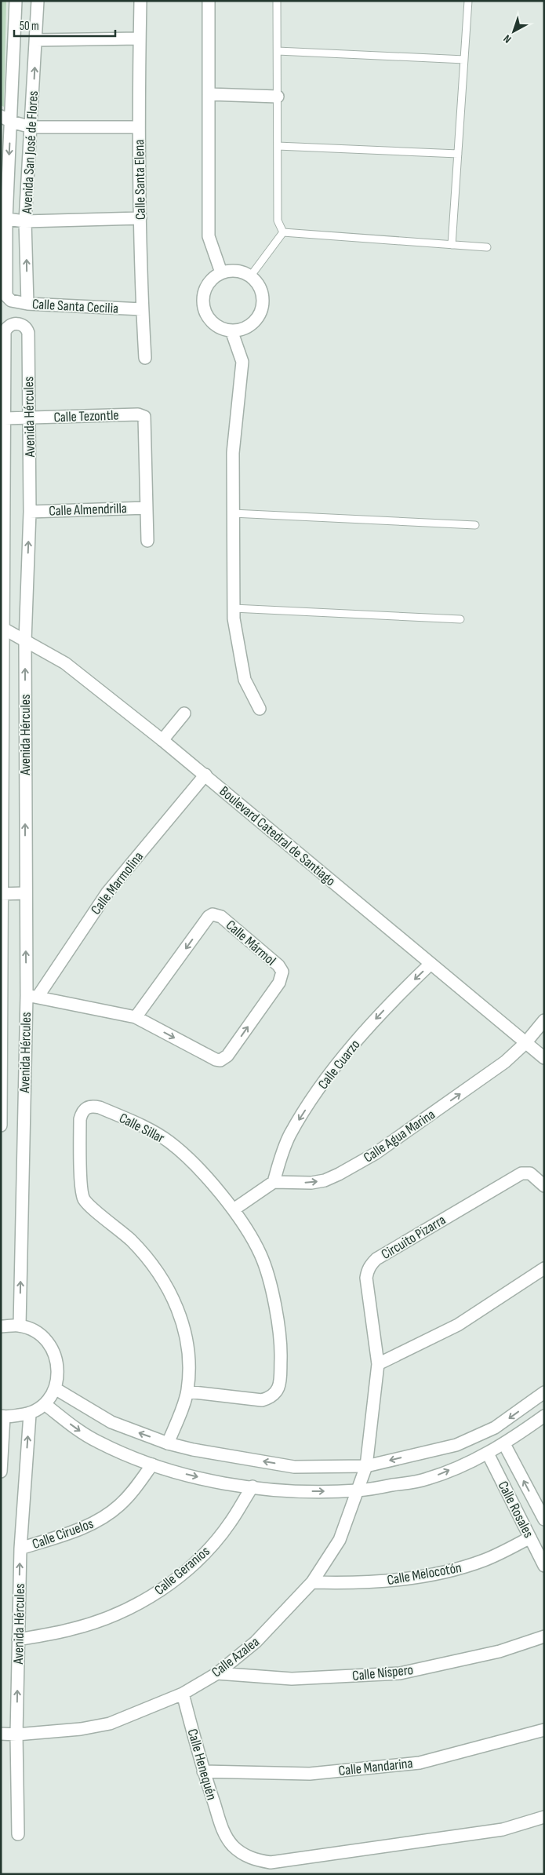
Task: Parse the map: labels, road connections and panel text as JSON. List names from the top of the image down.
{
  "streets": {
    "street": [
      "Avenida San José de Flores",
      "Calle Santa Elena",
      "Calle Santa Cecilia",
      "Calle Tezontle",
      "Avenida Hércules",
      "Calle Almendrilla",
      "Boulevard Catedral de Santiago",
      "Calle Marmolina",
      "Calle Mármol",
      "Calle Cuarzo",
      "Calle Sillar",
      "Calle Agua Marina",
      "Circuito Pizarra",
      "Calle Rosales",
      "Calle Ciruelos",
      "Calle Geranios",
      "Calle Melocotón",
      "Calle Azalea",
      "Calle Níspero",
      "Calle Henequén",
      "Calle Mandarina"
    ]
  },
  "crossings": [
    ["Avenida San José de Flores", "Calle Santa Cecilia"],
    ["Calle Santa Elena", "Calle Santa Cecilia"],
    ["Calle Tezontle", "Avenida Hércules"],
    ["Calle Tezontle", "Calle Almendrilla"],
    ["Avenida Hércules", "Calle Almendrilla"],
    ["Avenida Hércules", "Boulevard Catedral de Santiago"],
    ["Avenida Hércules", "Calle Marmolina"],
    ["Avenida Hércules", "Calle Mármol"],
    ["Avenida Hércules", "Calle Ciruelos"],
    ["Avenida Hércules", "Calle Geranios"],
    ["Avenida Hércules", "Calle Azalea"],
    ["Boulevard Catedral de Santiago", "Calle Marmolina"],
    ["Boulevard Catedral de Santiago", "Calle Cuarzo"],
    ["Boulevard Catedral de Santiago", "Calle Agua Marina"],
    ["Calle Marmolina", "Calle Mármol"],
    ["Calle Cuarzo", "Calle Agua Marina"],
    ["Circuito Pizarra", "Calle Azalea"],
    ["Calle Rosales", "Calle Melocotón"],
    ["Calle Melocotón", "Calle Azalea"],
    ["Calle Azalea", "Calle Níspero"],
    ["Calle Azalea", "Calle Henequén"],
    ["Calle Henequén", "Calle Mandarina"]
  ],
  "one_way": ["Calle Cuarzo", "Calle Agua Marina"],
  "scale_bar": "50 m",
  "north": "bottom left"
}
